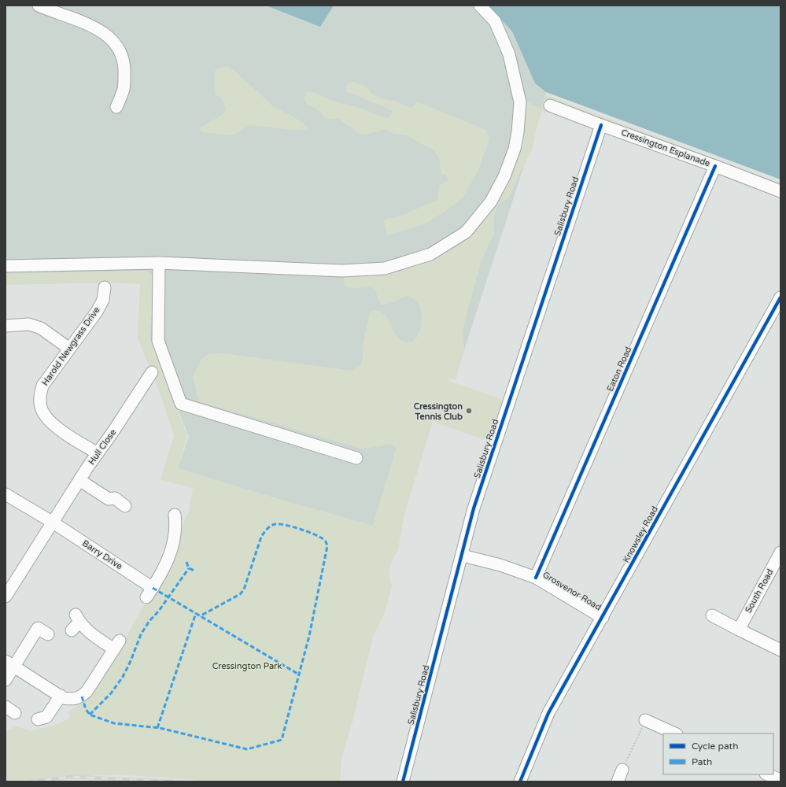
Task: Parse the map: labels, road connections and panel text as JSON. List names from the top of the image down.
{
  "streets": {
    "street": [
      "Cressington Esplanade",
      "Salisbury Road",
      "Harold Newgrass Drive",
      "Eaton Road",
      "Hull Close",
      "Knowsley Road",
      "Barry Drive",
      "Grosvenor Road",
      "South Road"
    ]
  },
  "crossings": [
    ["Cressington Esplanade", "Salisbury Road"],
    ["Cressington Esplanade", "Eaton Road"],
    ["Salisbury Road", "Grosvenor Road"],
    ["Harold Newgrass Drive", "Hull Close"],
    ["Eaton Road", "Grosvenor Road"],
    ["Hull Close", "Barry Drive"],
    ["Knowsley Road", "Grosvenor Road"]
  ],
  "parks": ["Cressington Park"],
  "places": ["Cressington Tennis Club"],
  "legend": ["Cycle path", "Path"]
}
